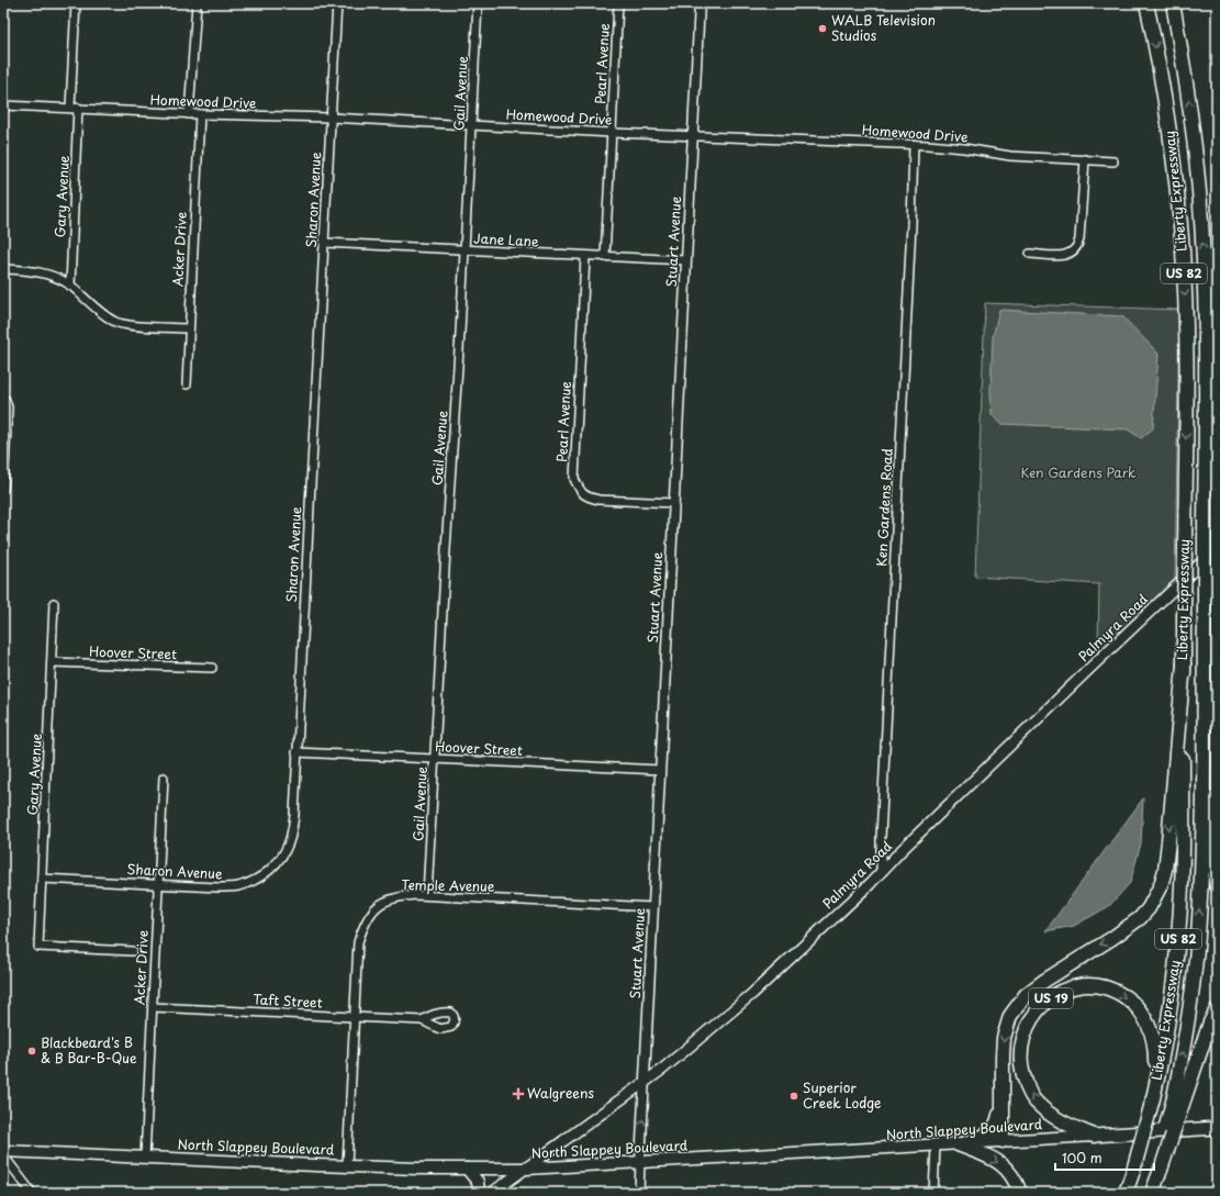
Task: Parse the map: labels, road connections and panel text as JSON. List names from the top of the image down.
{
  "streets": {
    "highway": [
      "Liberty Expressway",
      "US 82",
      "US 19",
      "North Slappey Boulevard"
    ],
    "main road": ["Palmyra Road"],
    "street": [
      "Pearl Avenue",
      "Gail Avenue",
      "Homewood Drive",
      "Gary Avenue",
      "Sharon Avenue",
      "Jane Lane",
      "Stuart Avenue",
      "Acker Drive",
      "Ken Gardens Road",
      "Hoover Street",
      "Temple Avenue",
      "Taft Street"
    ]
  },
  "crossings": [
    ["Pearl Avenue", "Homewood Drive"],
    ["Pearl Avenue", "Jane Lane"],
    ["Pearl Avenue", "Stuart Avenue"],
    ["Gail Avenue", "Homewood Drive"],
    ["Gail Avenue", "Jane Lane"],
    ["Gail Avenue", "Hoover Street"],
    ["Gail Avenue", "Temple Avenue"],
    ["Homewood Drive", "Gary Avenue"],
    ["Homewood Drive", "Sharon Avenue"],
    ["Homewood Drive", "Stuart Avenue"],
    ["Homewood Drive", "Acker Drive"],
    ["Homewood Drive", "Ken Gardens Road"],
    ["Liberty Expressway", "US 19"],
    ["Gary Avenue", "Sharon Avenue"],
    ["Gary Avenue", "Hoover Street"],
    ["Sharon Avenue", "Jane Lane"],
    ["Sharon Avenue", "Acker Drive"],
    ["Sharon Avenue", "Hoover Street"],
    ["Jane Lane", "Stuart Avenue"],
    ["Stuart Avenue", "Palmyra Road"],
    ["Stuart Avenue", "Hoover Street"],
    ["Stuart Avenue", "Temple Avenue"],
    ["Stuart Avenue", "North Slappey Boulevard"],
    ["Acker Drive", "Taft Street"],
    ["Acker Drive", "North Slappey Boulevard"],
    ["Ken Gardens Road", "Palmyra Road"],
    ["Palmyra Road", "North Slappey Boulevard"],
    ["Temple Avenue", "Taft Street"],
    ["Temple Avenue", "North Slappey Boulevard"],
    ["US 19", "North Slappey Boulevard"]
  ],
  "parks": ["Ken Gardens Park"],
  "places": {
    "other": ["WALB Television Studios", "Blackbeard's B & B Bar-B-Que", "Superior Creek Lodge"],
    "health": ["Walgreens"]
  },
  "scale_bar": "100 m"
}
